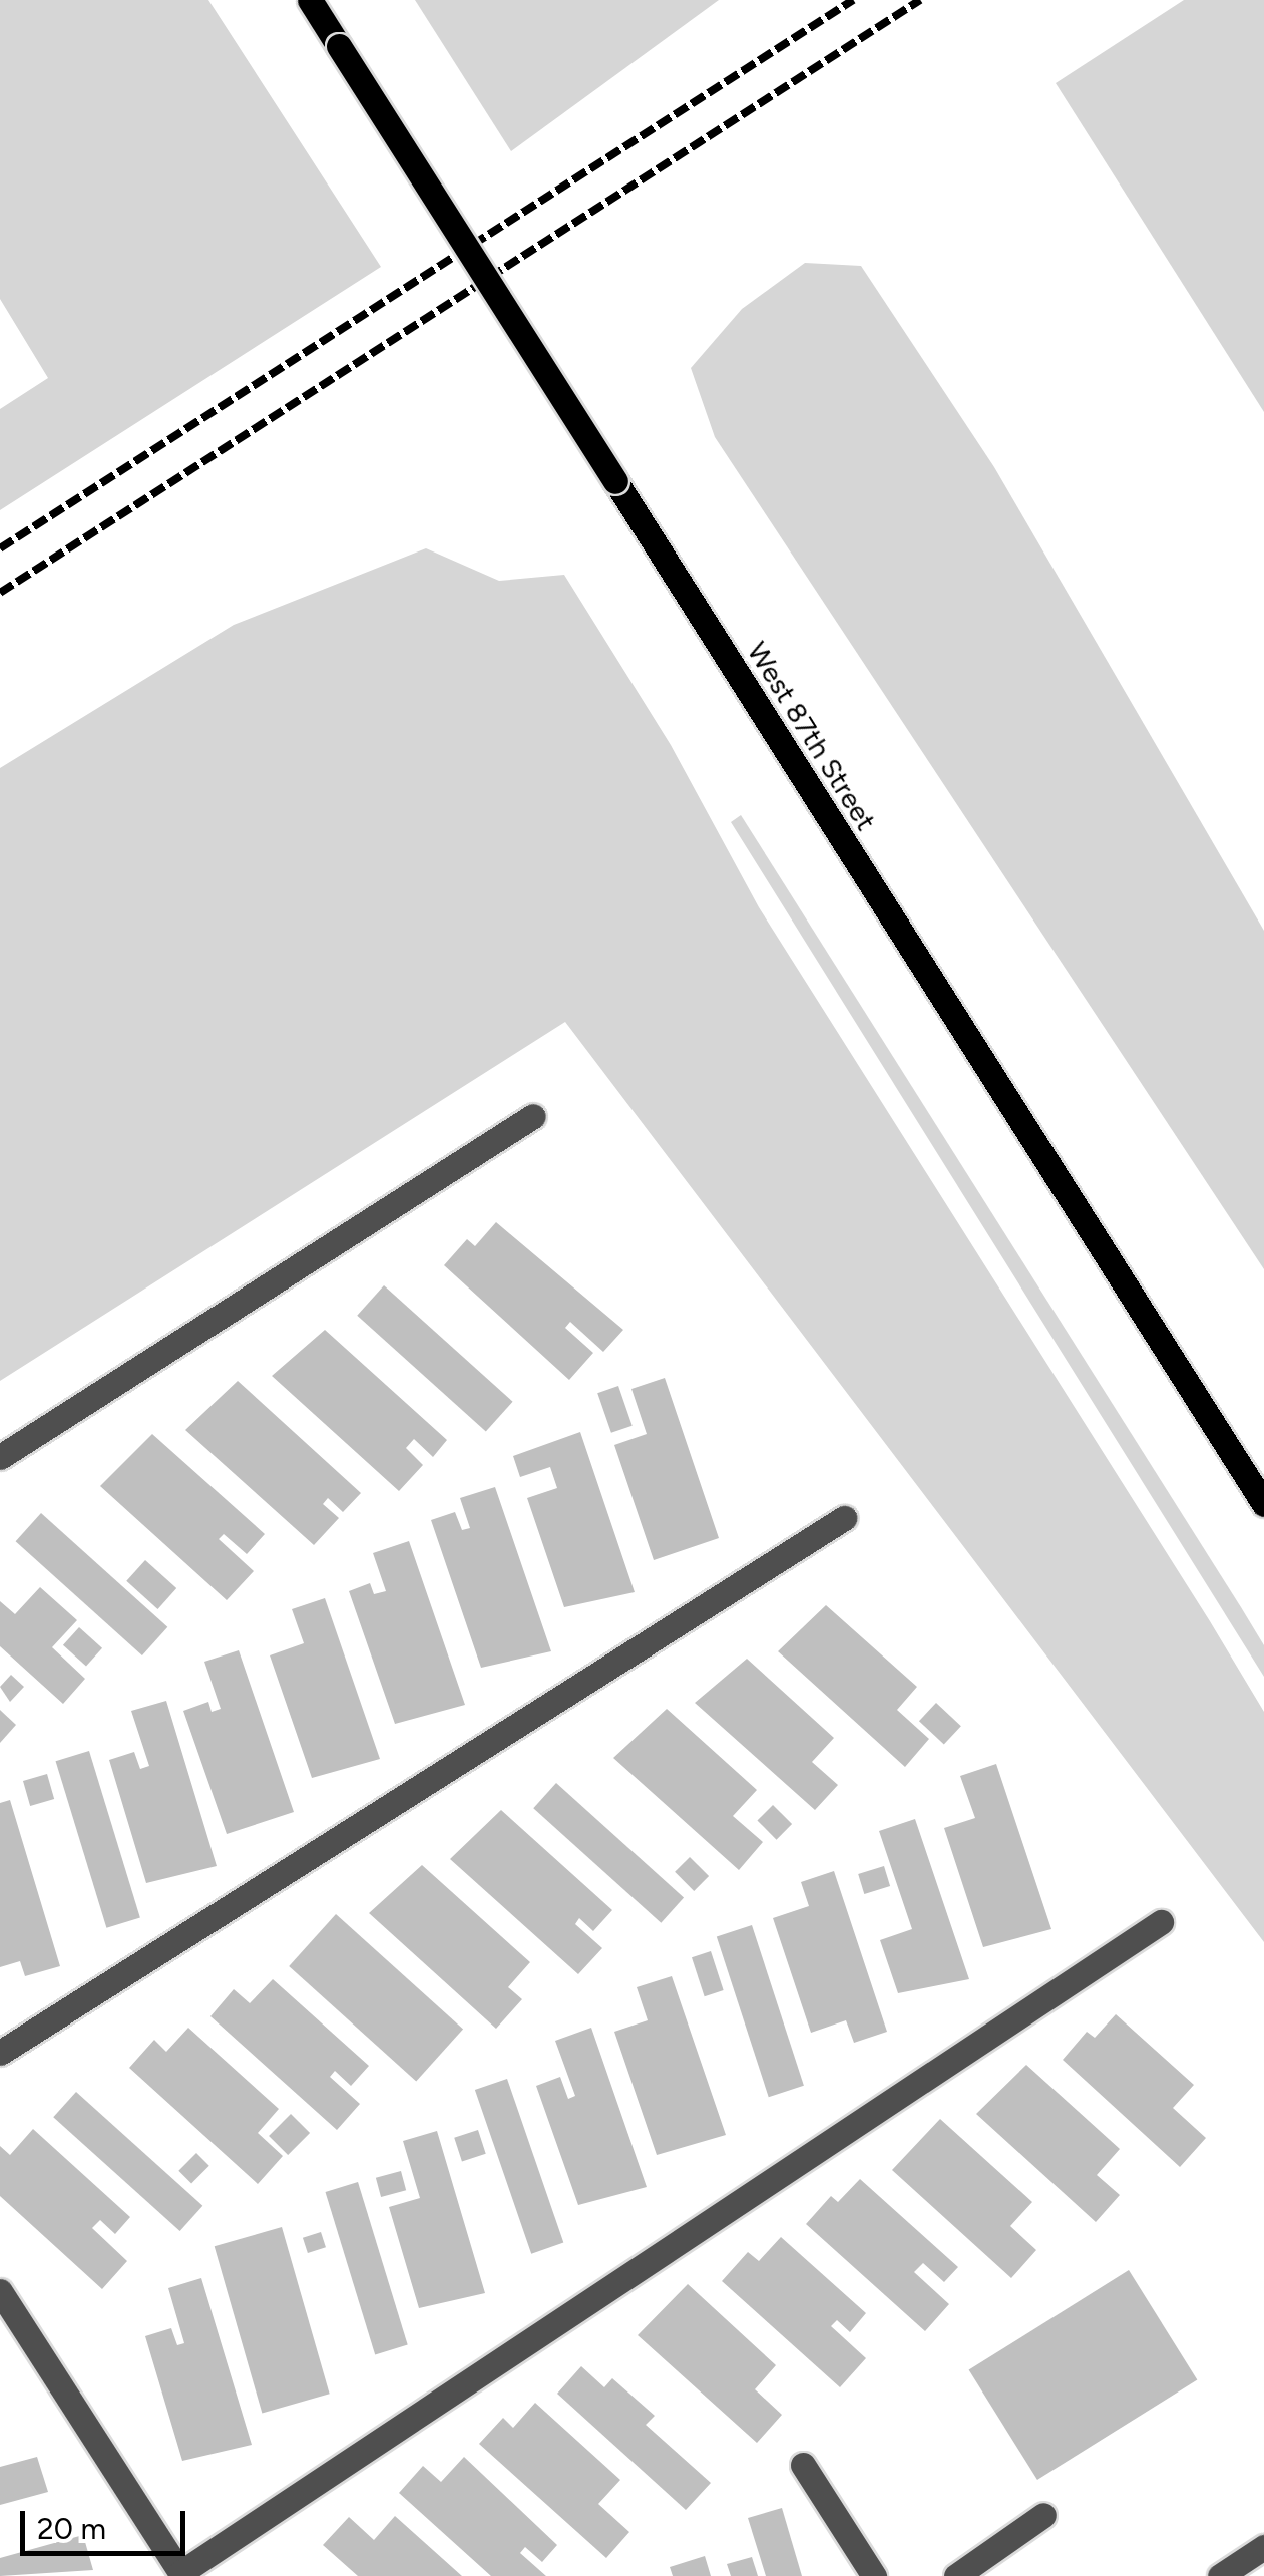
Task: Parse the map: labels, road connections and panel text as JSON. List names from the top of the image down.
{
  "streets": {
    "main road": ["West 87th Street"]
  },
  "scale_bar": "20 m"
}
